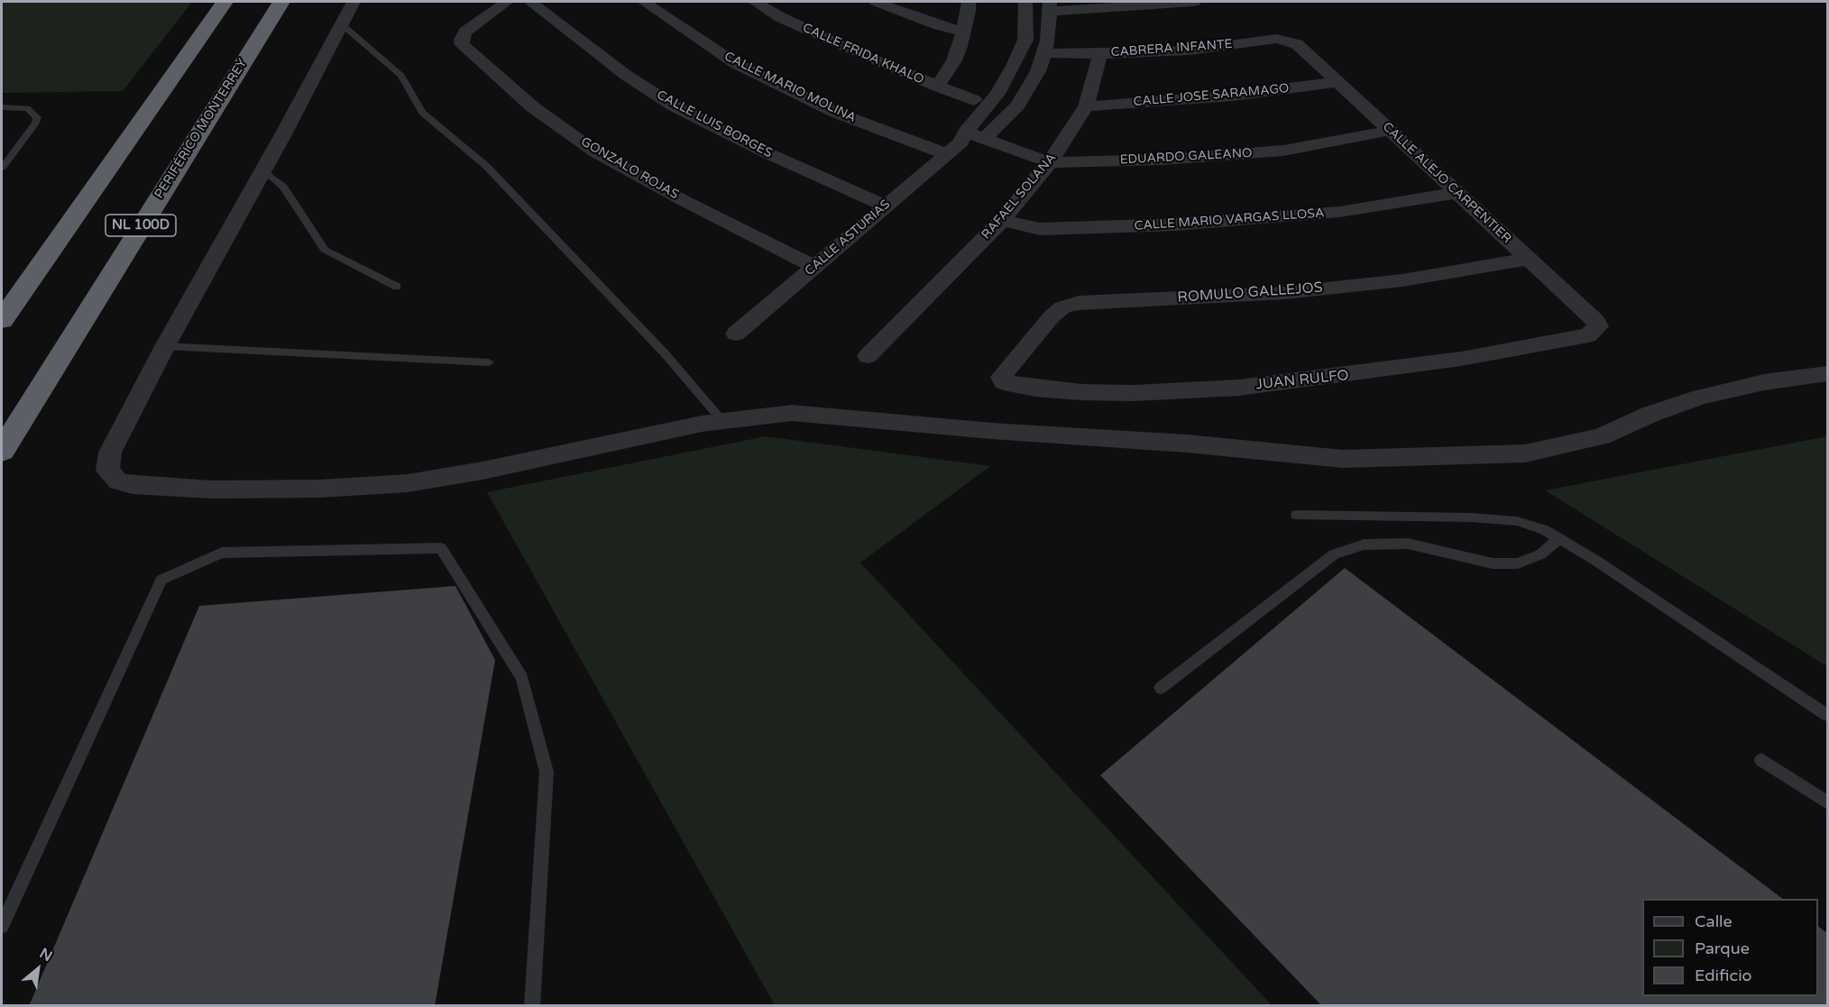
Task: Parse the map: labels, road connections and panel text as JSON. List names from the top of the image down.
{
  "streets": {
    "highway": ["PERIFÉRICO MONTERREY", "NL 100D"],
    "street": [
      "CABRERA INFANTE",
      "CALLE FRIDA KHALO",
      "CALLE MARIO MOLINA",
      "CALLE JOSE SARAMAGO",
      "CALLE LUIS BORGES",
      "EDUARDO GALEANO",
      "GONZALO ROJAS",
      "CALLE ALEJO CARPENTIER",
      "RAFAEL SOLANA",
      "CALLE MARIO VARGAS LLOSA",
      "CALLE ASTURIAS",
      "ROMULO GALLEJOS",
      "JUAN RULFO"
    ]
  },
  "crossings": [
    ["CABRERA INFANTE", "CALLE ALEJO CARPENTIER"],
    ["CABRERA INFANTE", "RAFAEL SOLANA"],
    ["CALLE MARIO MOLINA", "CALLE ASTURIAS"],
    ["CALLE JOSE SARAMAGO", "CALLE ALEJO CARPENTIER"],
    ["CALLE JOSE SARAMAGO", "RAFAEL SOLANA"],
    ["CALLE LUIS BORGES", "CALLE ASTURIAS"],
    ["EDUARDO GALEANO", "CALLE ALEJO CARPENTIER"],
    ["EDUARDO GALEANO", "RAFAEL SOLANA"],
    ["GONZALO ROJAS", "CALLE ASTURIAS"],
    ["CALLE ALEJO CARPENTIER", "CALLE MARIO VARGAS LLOSA"],
    ["CALLE ALEJO CARPENTIER", "ROMULO GALLEJOS"],
    ["CALLE ALEJO CARPENTIER", "JUAN RULFO"],
    ["RAFAEL SOLANA", "CALLE MARIO VARGAS LLOSA"],
    ["ROMULO GALLEJOS", "JUAN RULFO"]
  ],
  "legend": ["Calle", "Parque", "Edificio"],
  "north": "top right"
}
